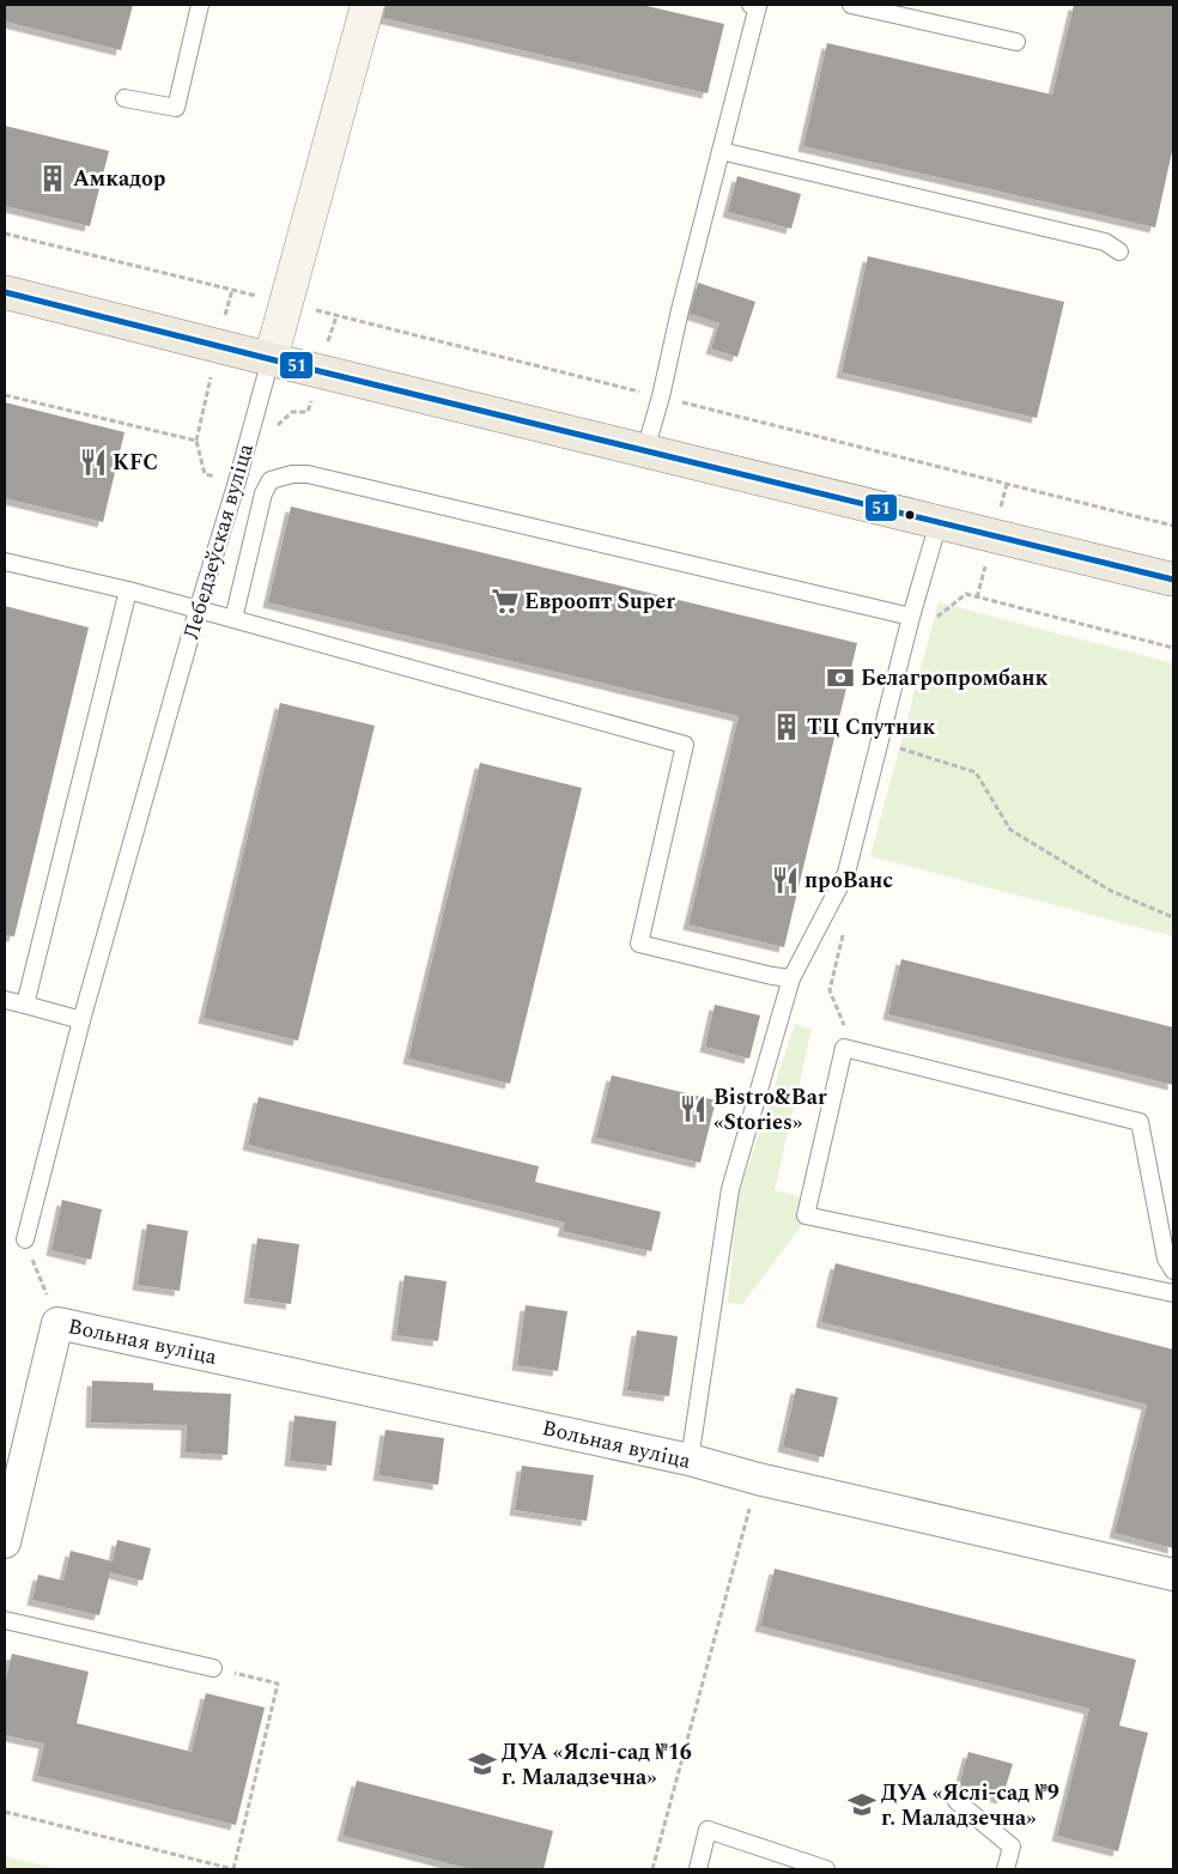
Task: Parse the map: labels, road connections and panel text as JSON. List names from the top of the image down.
{
  "streets": {
    "main road": ["Лебедзеўская вуліца"],
    "street": ["Вольная вуліца"]
  },
  "places": {
    "building": ["Амкадор", "ТЦ Спутник"],
    "restaurant": ["KFC", "проВанс", "Bistro&Bar «Stories»"],
    "supermarket": ["Евроопт Super"],
    "bank": ["Белагропромбанк"],
    "school or university": ["ДУА «Яслі-сад №16 г. Маладзечна»", "ДУА «Яслі-сад №9 г. Маладзечна»"]
  },
  "lines": ["transit line 51"]
}
